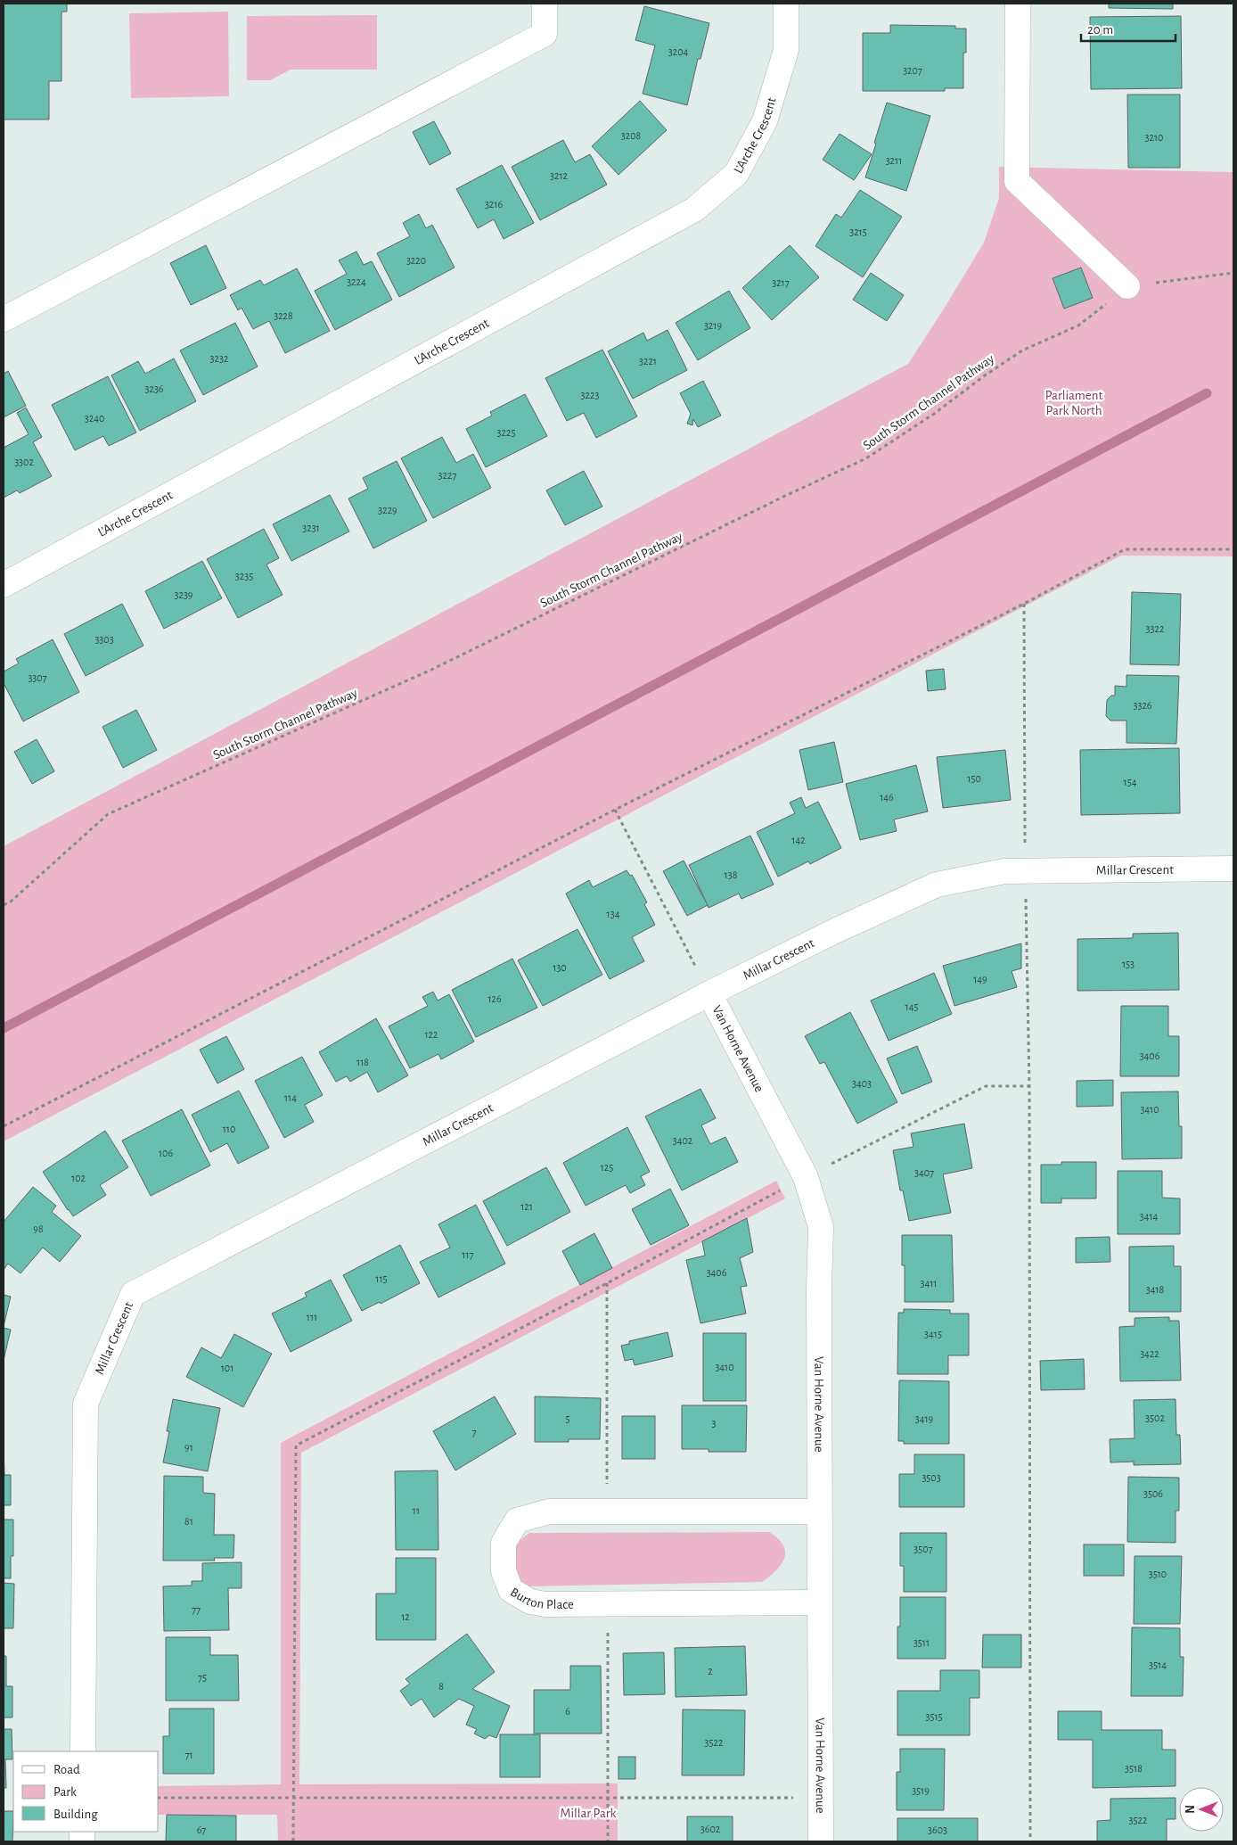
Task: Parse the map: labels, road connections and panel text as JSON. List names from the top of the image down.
{
  "streets": {
    "street": [
      "L'Arche Crescent",
      "Millar Crescent",
      "Van Horne Avenue",
      "Burton Place"
    ],
    "path": ["South Storm Channel Pathway"]
  },
  "crossings": [
    ["Millar Crescent", "Van Horne Avenue"],
    ["Van Horne Avenue", "Burton Place"]
  ],
  "parks": ["Parliament Park North", "Millar Park"],
  "house_numbers": [
    "3204",
    "3207",
    "3208",
    "3210",
    "3211",
    "3212",
    "3216",
    "3215",
    "3220",
    "3224",
    "3217",
    "3228",
    "3219",
    "3232",
    "3221",
    "3236",
    "3223",
    "3240",
    "3225",
    "3302",
    "3227",
    "3229",
    "3231",
    "3235",
    "3239",
    "3322",
    "3303",
    "3307",
    "3326",
    "150",
    "154",
    "146",
    "142",
    "138",
    "134",
    "153",
    "130",
    "149",
    "126",
    "145",
    "122",
    "3406",
    "118",
    "3403",
    "114",
    "3410",
    "110",
    "3402",
    "106",
    "125",
    "3407",
    "102",
    "121",
    "3414",
    "98",
    "117",
    "3406",
    "115",
    "3411",
    "3418",
    "111",
    "3415",
    "3422",
    "3410",
    "101",
    "3502",
    "5",
    "3419",
    "3",
    "7",
    "91",
    "3503",
    "3506",
    "11",
    "81",
    "3507",
    "3510",
    "77",
    "12",
    "3511",
    "3514",
    "2",
    "75",
    "8",
    "6",
    "3515",
    "3522",
    "71",
    "3518",
    "3519",
    "3522",
    "3602",
    "67",
    "3603"
  ],
  "legend": ["Road", "Park", "Building"],
  "scale_bar": "20 m",
  "north": "left"
}
